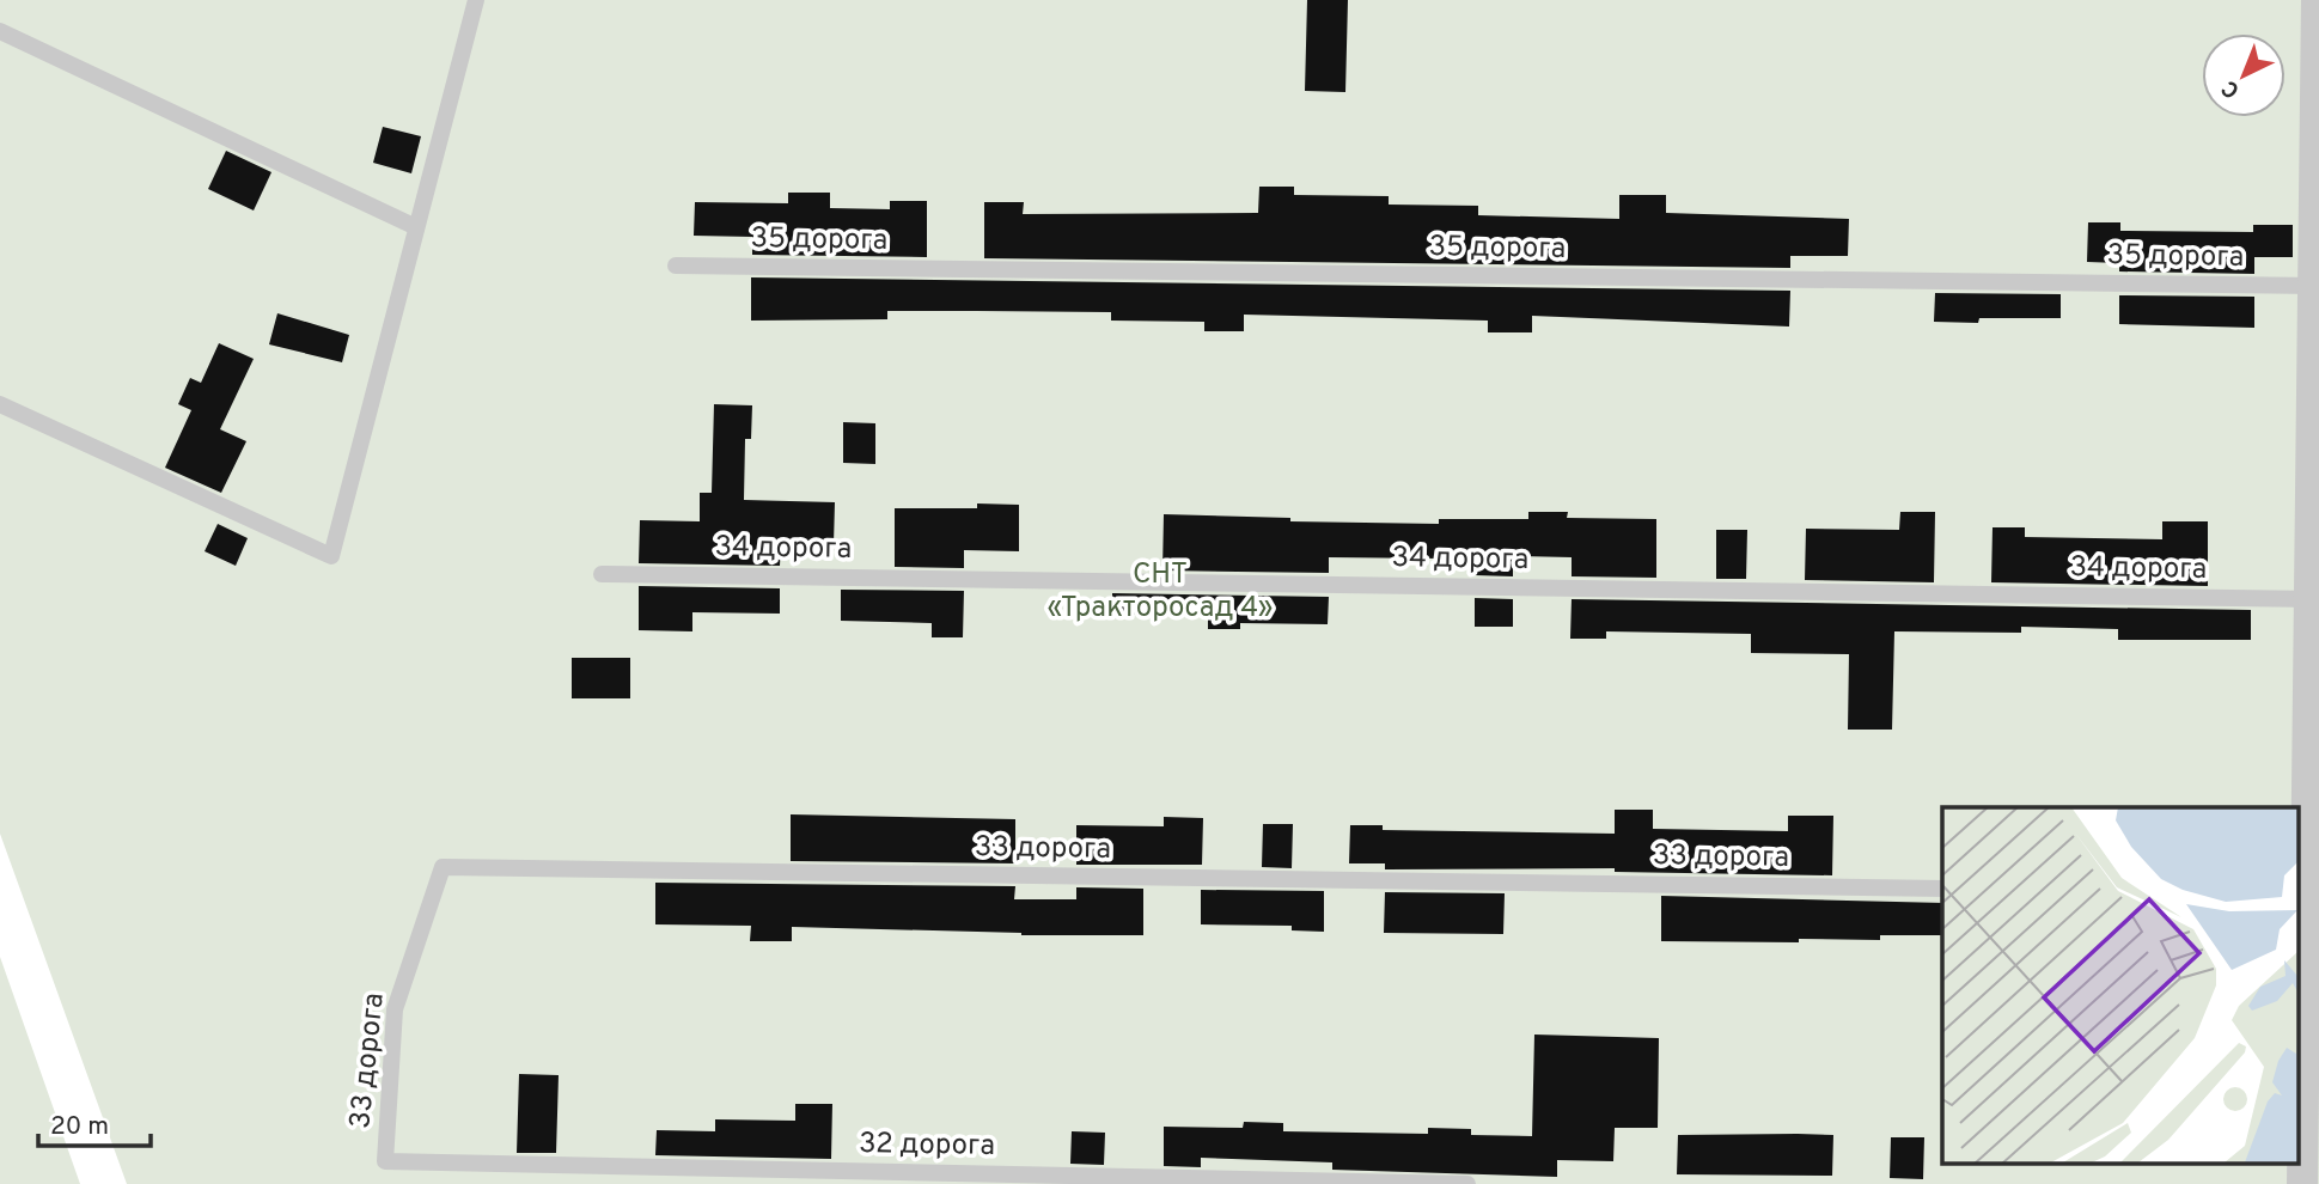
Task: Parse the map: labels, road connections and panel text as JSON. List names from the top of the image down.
{
  "streets": {
    "lane": [
      "35 дорога",
      "34 дорога",
      "33 дорога",
      "32 дорога"
    ]
  },
  "crossings": [
    ["33 дорога", "32 дорога"]
  ],
  "parks": ["СНТ «Тракторосад 4»"],
  "scale_bar": "20 m",
  "north": "bottom left"
}
